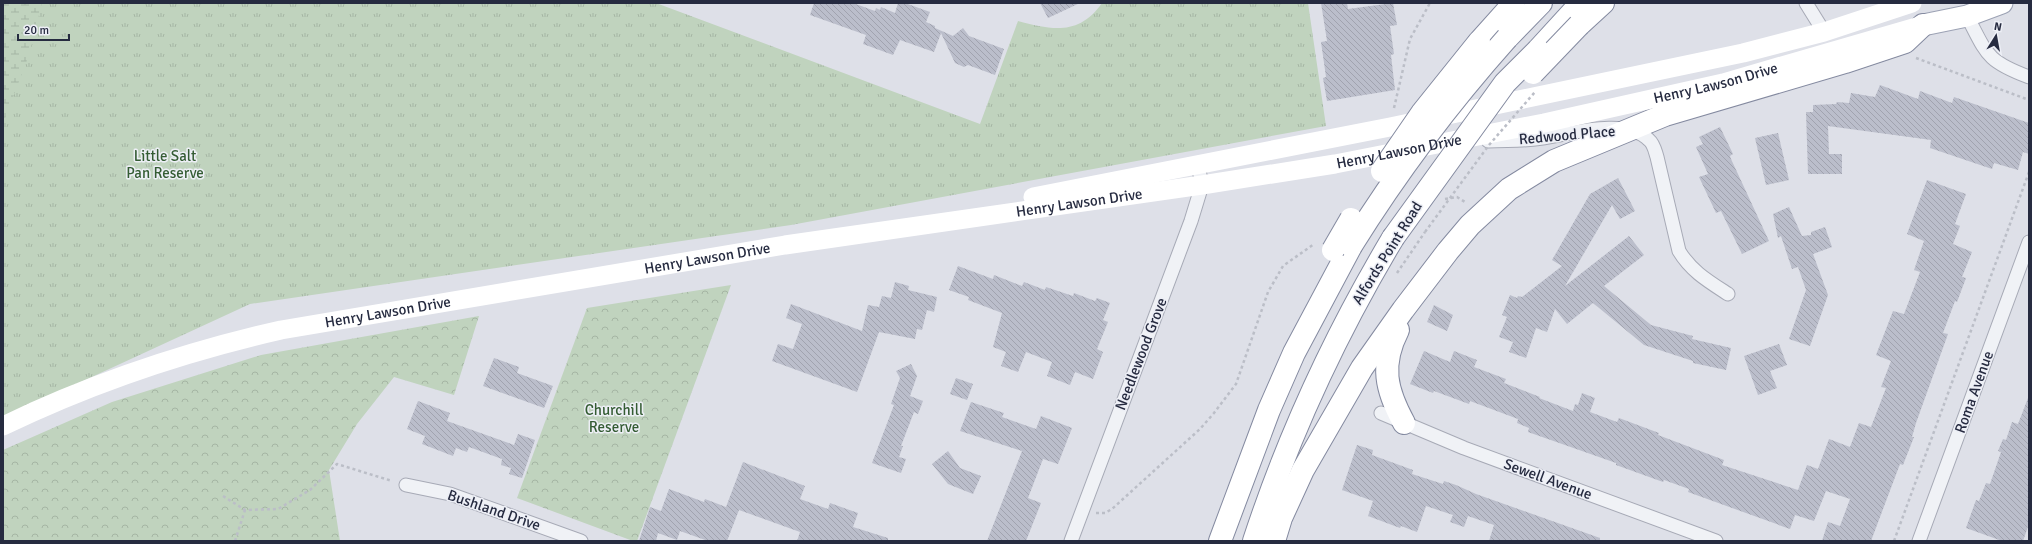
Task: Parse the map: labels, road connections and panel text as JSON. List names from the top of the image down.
{
  "streets": {
    "highway": ["Alfords Point Road"],
    "main road": ["Henry Lawson Drive"],
    "street": [
      "Redwood Place",
      "Needlewood Grove",
      "Roma Avenue",
      "Sewell Avenue",
      "Bushland Drive"
    ]
  },
  "crossings": [
    ["Henry Lawson Drive", "Redwood Place"],
    ["Henry Lawson Drive", "Needlewood Grove"]
  ],
  "parks": ["Little Salt Pan Reserve", "Churchill Reserve"],
  "scale_bar": "20 m",
  "north": "top"
}
